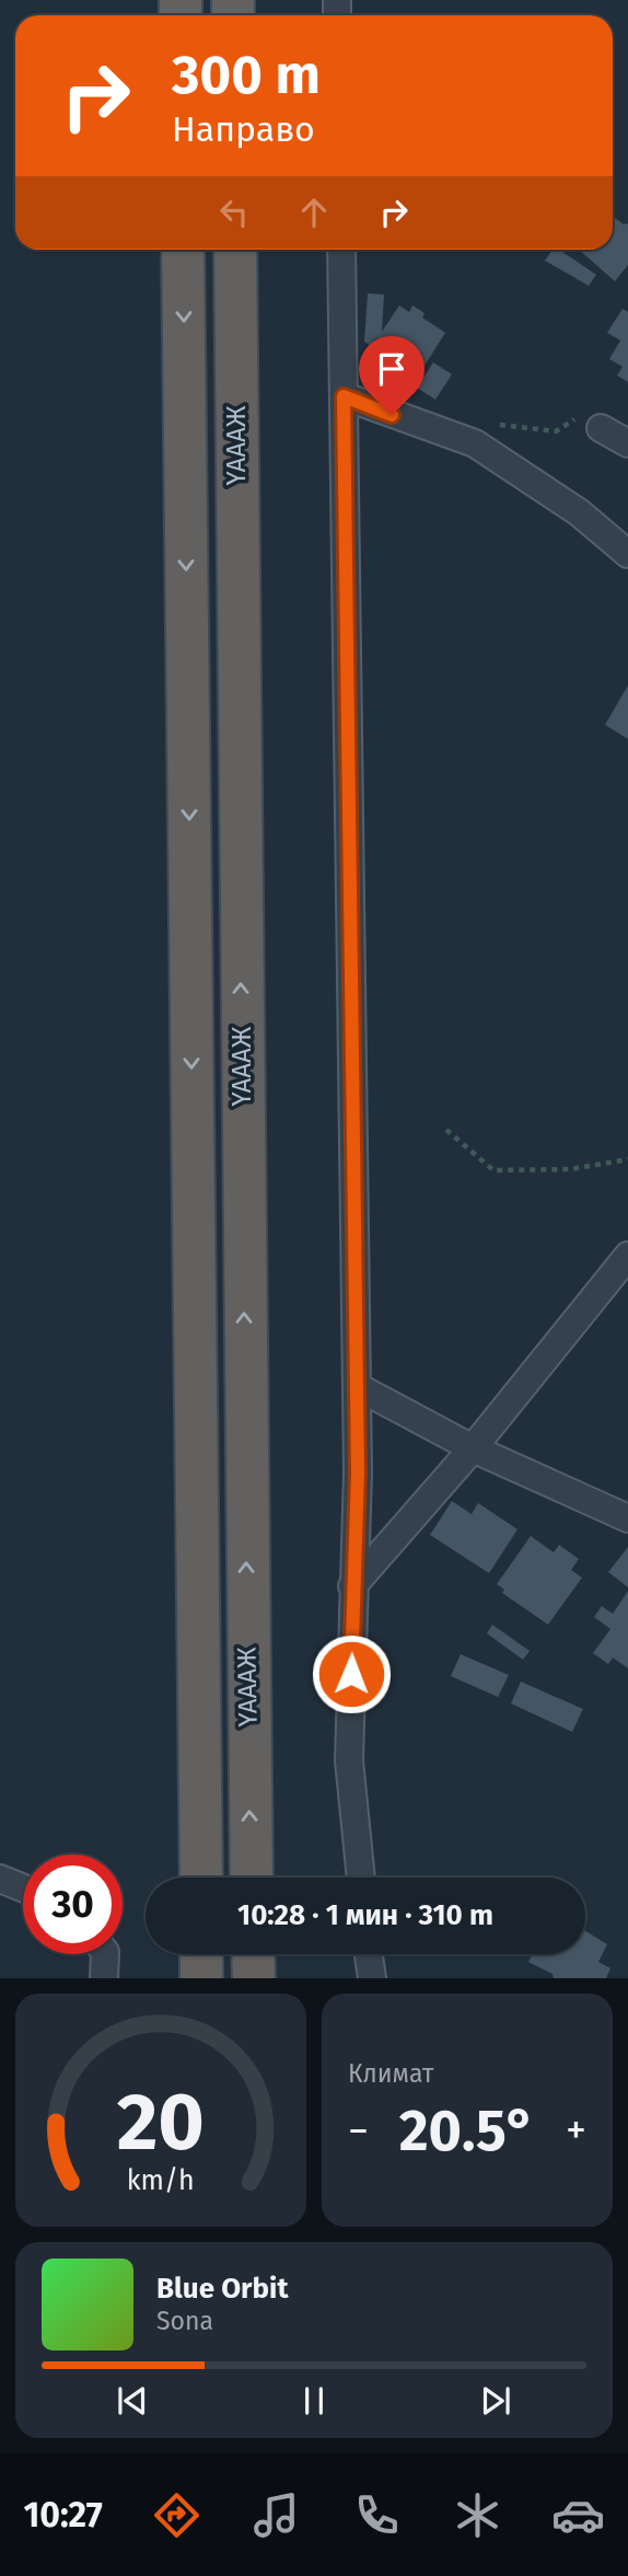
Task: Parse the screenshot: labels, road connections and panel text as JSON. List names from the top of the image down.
{
  "streets": {
    "highway": ["ҮАААЖ"]
  },
  "page": {
    "turn": ["300 m", "Направо"],
    "limit": "30",
    "trip": "10:28 · 1 мин · 310 m",
    "tile": "Климат",
    "heat": ["−", "20.5°", "+"],
    "song": ["Blue Orbit", "Sona"],
    "tabs": "10:27",
    "gauge": ["20", "km/h"]
  }
}
